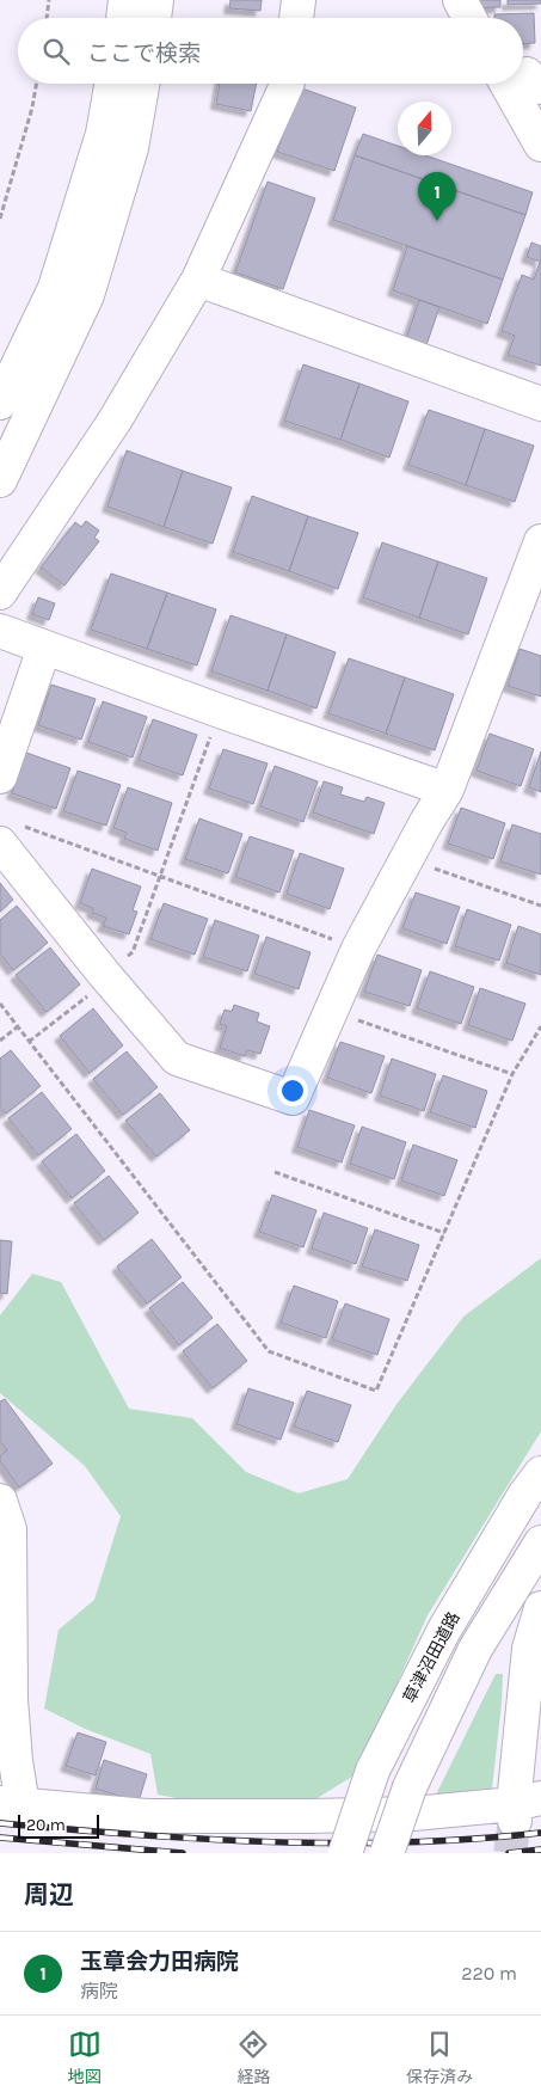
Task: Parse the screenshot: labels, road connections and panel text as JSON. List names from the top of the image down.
{
  "streets": {
    "street": ["草津沼田道路"]
  },
  "scale_bar": "20 m",
  "north": "top",
  "page": {
    "search": "ここで検索",
    "pins": "1",
    "scale": "20 m",
    "heading": "周辺",
    "list": [
      {
        "mark": "1",
        "name": "玉章会力田病院",
        "note": "病院",
        "value": "220 m"
      }
    ],
    "nav": ["地図", "経路", "保存済み"]
  }
}
